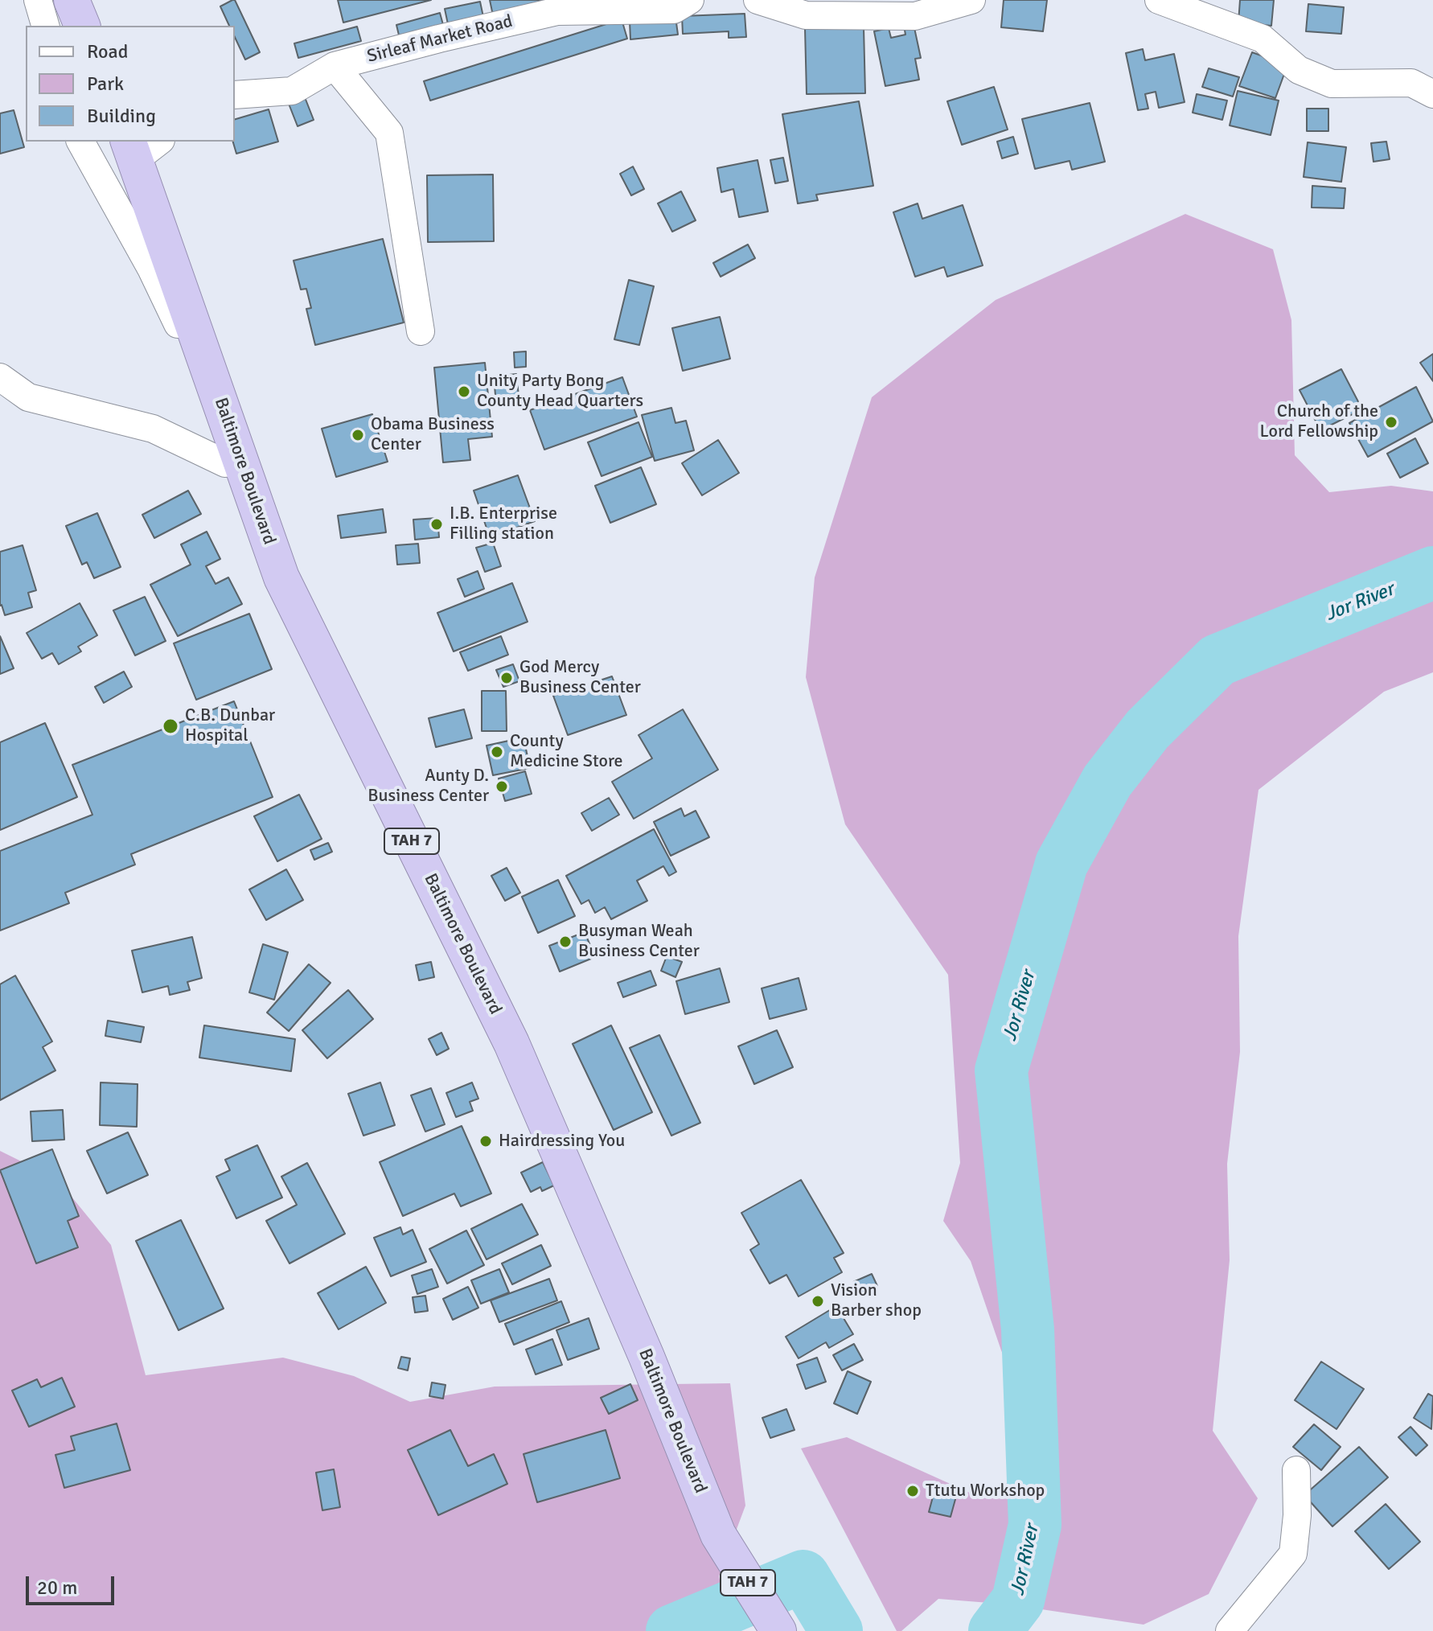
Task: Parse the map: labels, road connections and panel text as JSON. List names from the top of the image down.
{
  "streets": {
    "highway": ["Baltimore Boulevard", "TAH 7"],
    "street": ["Sirleaf Market Road"]
  },
  "water": ["Jor River"],
  "places": [
    "Unity Party Bong County Head Quarters",
    "Church of the Lord Fellowship",
    "Obama Business Center",
    "I.B. Enterprise Filling station",
    "God Mercy Business Center",
    "C.B. Dunbar Hospital",
    "County Medicine Store",
    "Aunty D. Business Center",
    "Busyman Weah Business Center",
    "Hairdressing You",
    "Vision Barber shop",
    "Ttutu Workshop"
  ],
  "legend": ["Road", "Park", "Building"],
  "scale_bar": "20 m"
}
